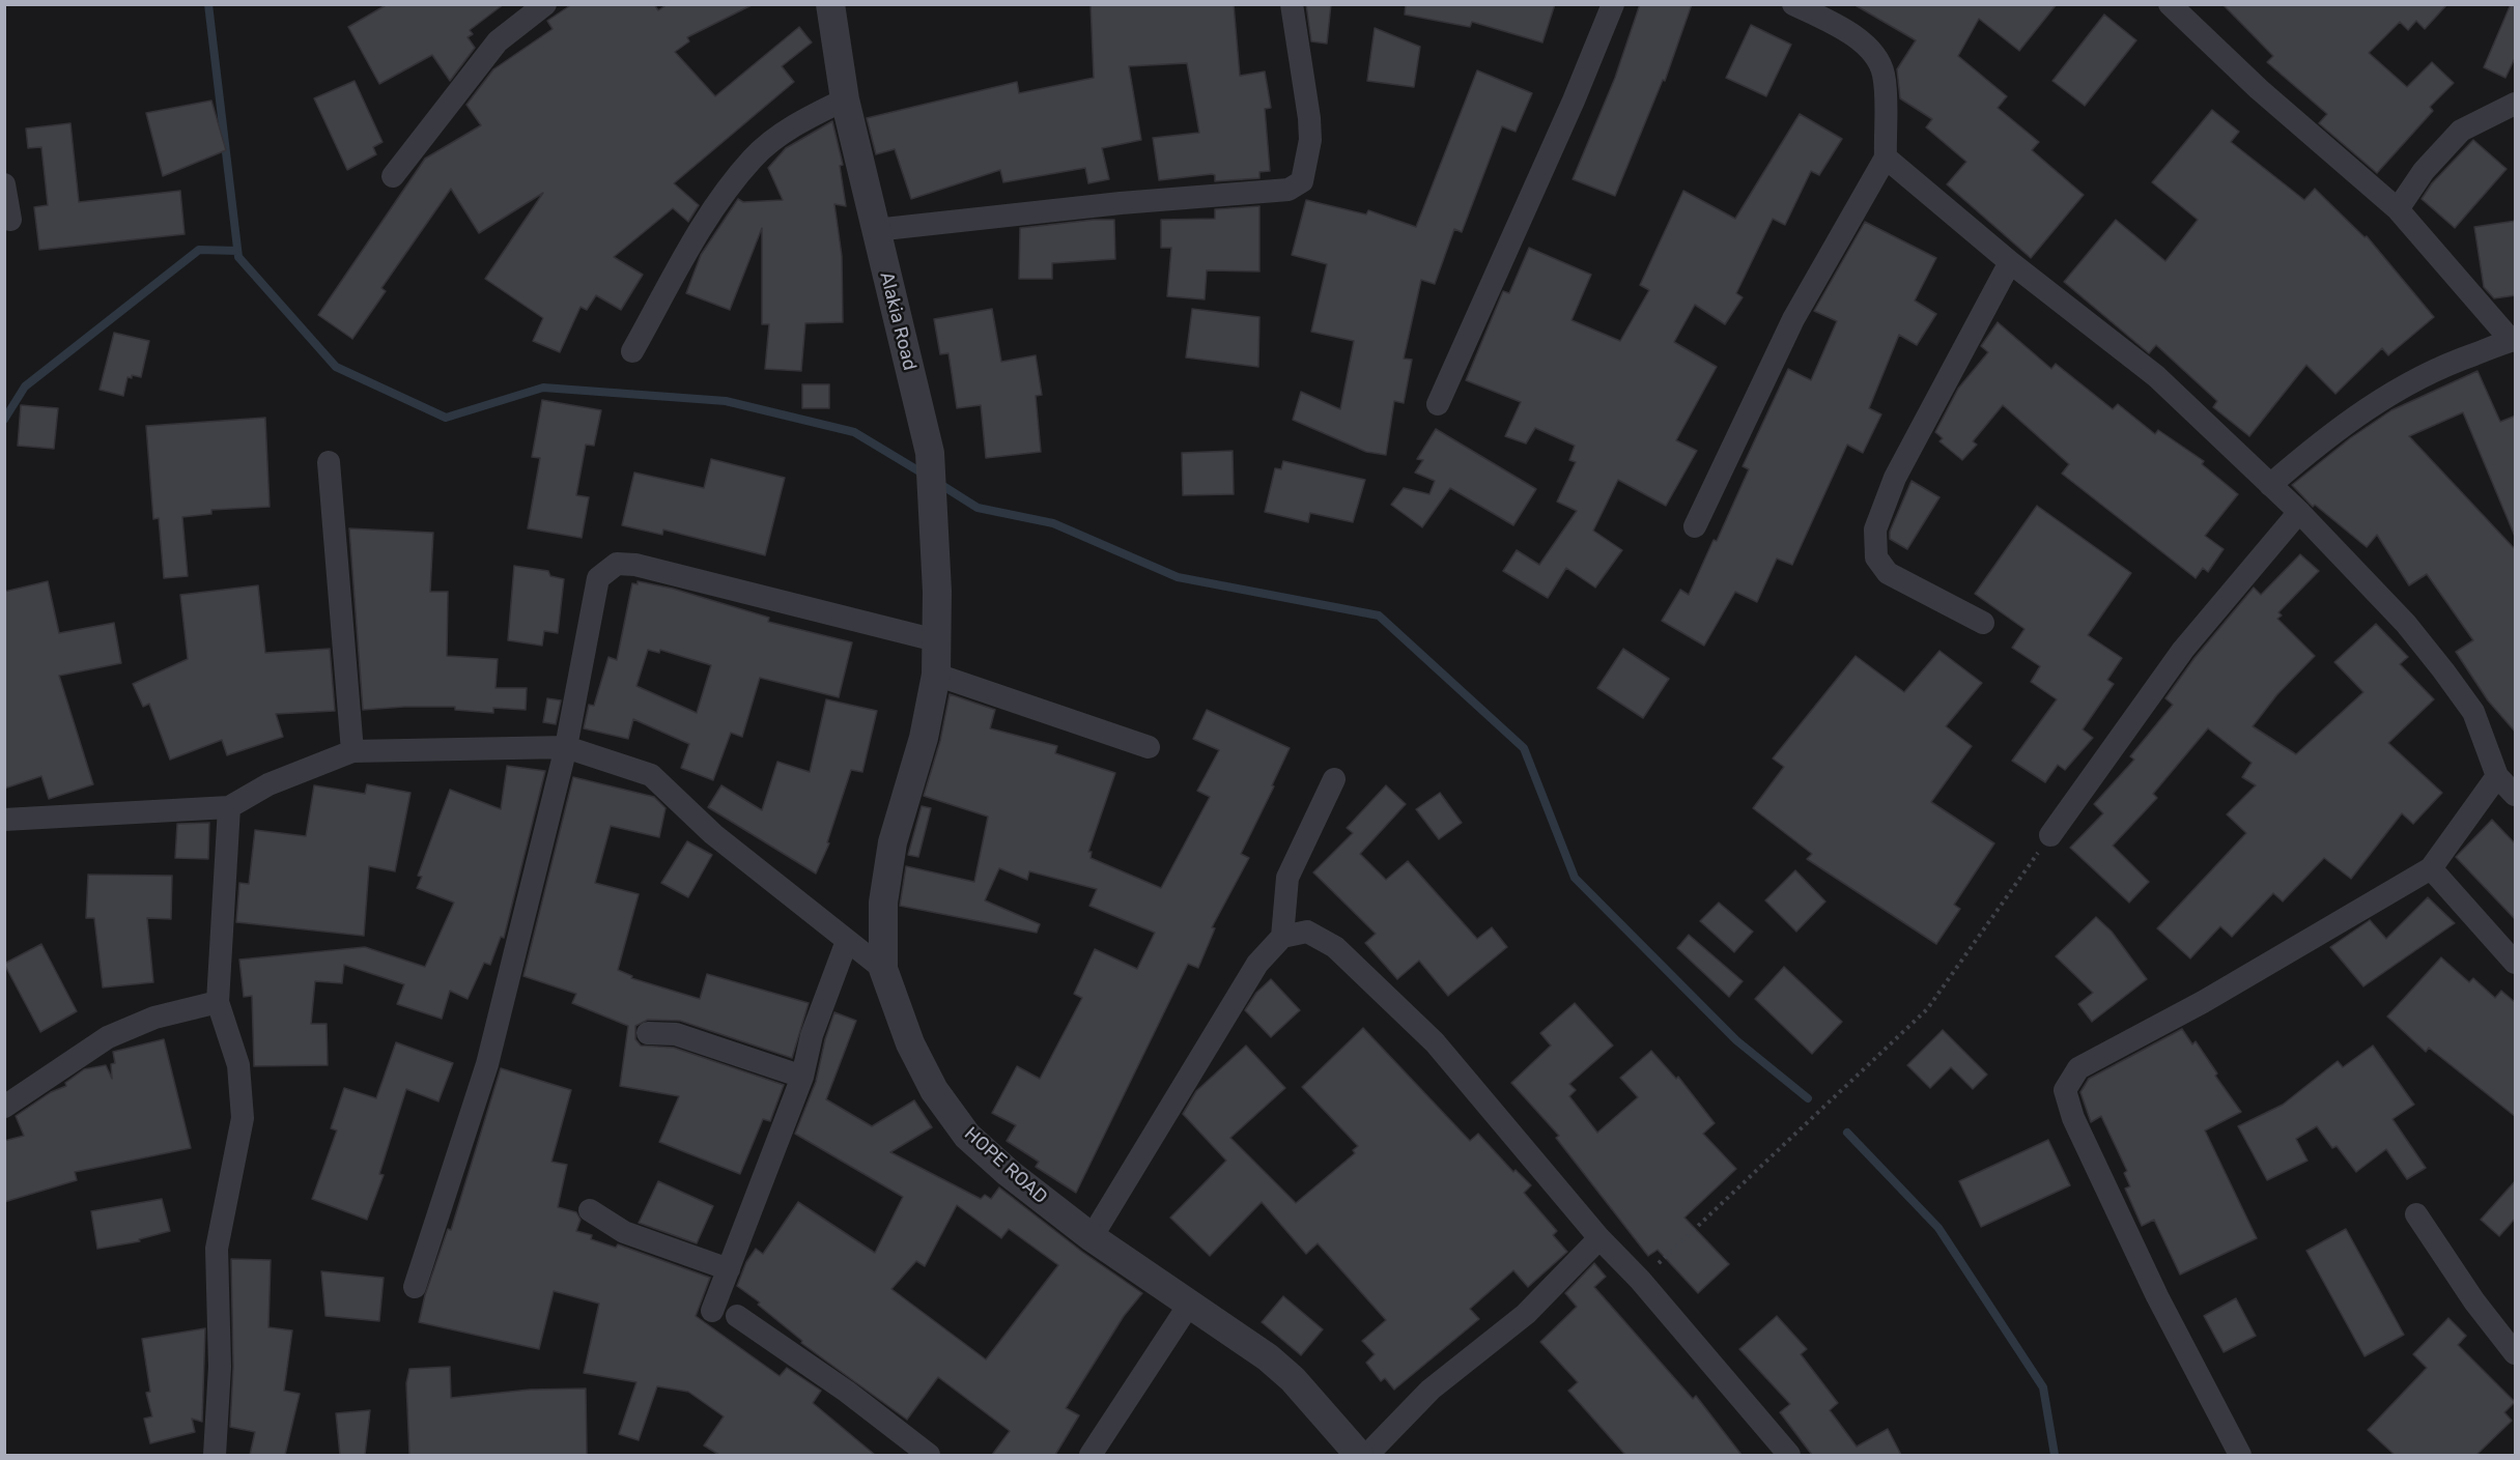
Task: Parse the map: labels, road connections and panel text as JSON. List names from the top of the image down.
{
  "streets": {
    "street": ["Alakia Road", "HOPE ROAD"]
  },
  "crossings": [
    ["Alakia Road", "HOPE ROAD"]
  ]
}
